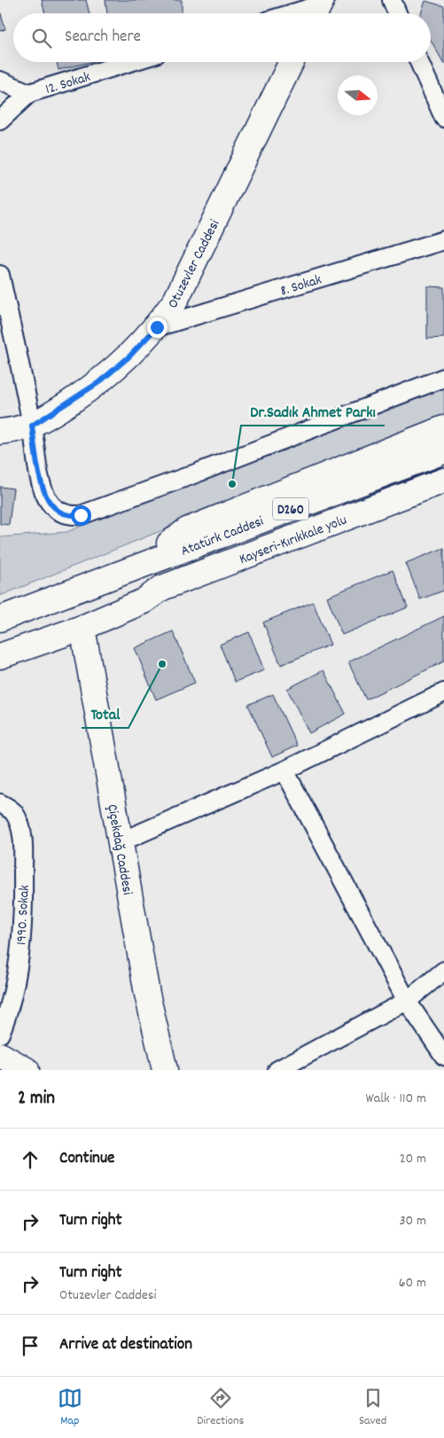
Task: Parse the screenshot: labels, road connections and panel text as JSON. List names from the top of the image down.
{
  "streets": {
    "main road": [
      "Otuzevler Caddesi",
      "D260",
      "Atatürk Caddesi",
      "Kayseri-Kırıkkale yolu",
      "Çiçekdağ Caddesi"
    ],
    "street": ["12. Sokak", "8. Sokak", "1990. Sokak"]
  },
  "crossings": [
    ["Otuzevler Caddesi", "8. Sokak"],
    ["D260", "Kayseri-Kırıkkale yolu"],
    ["D260", "Çiçekdağ Caddesi"]
  ],
  "places": ["Dr.Sadık Ahmet Parkı", "Total"],
  "north": "right",
  "page": {
    "search": "Search here",
    "heading": ["2 min", "Walk · 110 m"],
    "list": [
      ["Continue", "20 m"],
      ["Turn right", "30 m"],
      ["Turn right", "Otuzevler Caddesi", "60 m"],
      "Arrive at destination"
    ],
    "nav": ["Map", "Directions", "Saved"]
  }
}
